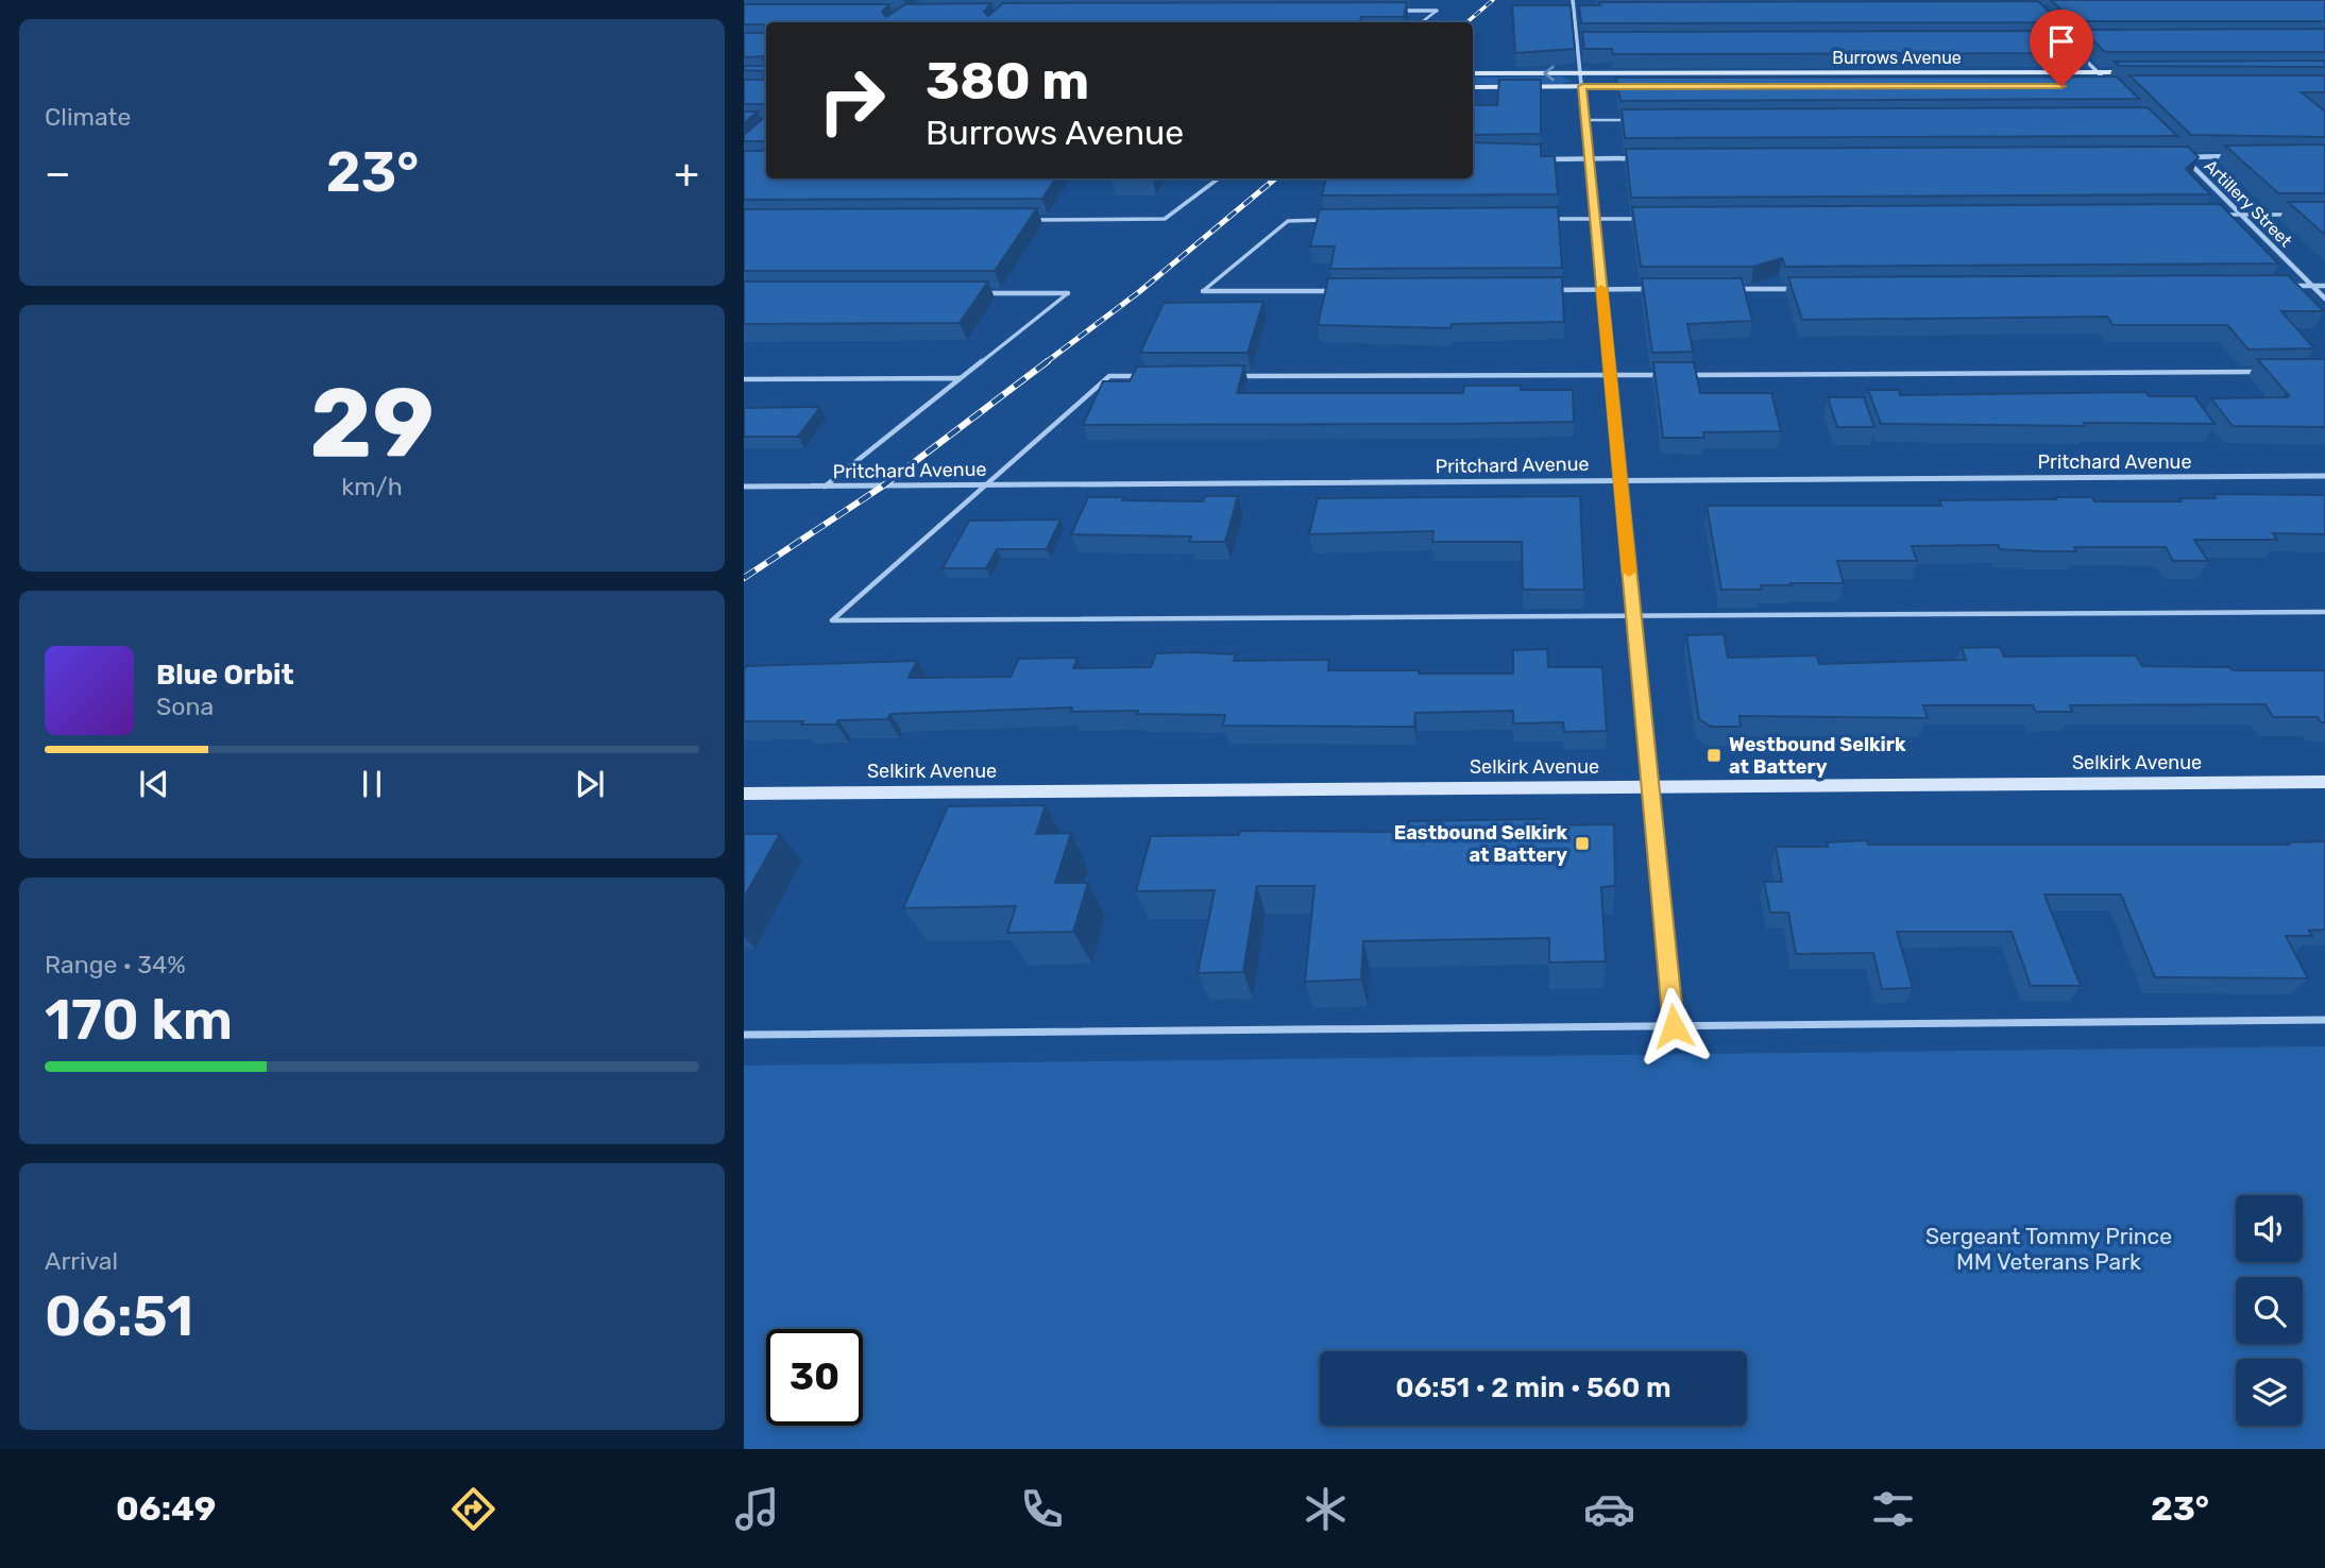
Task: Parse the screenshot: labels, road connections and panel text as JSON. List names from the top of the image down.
{
  "streets": {
    "street": [
      "Burrows Avenue",
      "Artillery Street",
      "Pritchard Avenue",
      "Selkirk Avenue"
    ]
  },
  "parks": ["Sergeant Tommy Prince MM Veterans Park"],
  "places": {
    "transit": ["Westbound Selkirk at Battery", "Eastbound Selkirk at Battery"]
  },
  "page": {
    "tile": [
      "Climate",
      ["29", "km/h"],
      ["Range · 34%", "170 km"],
      ["Arrival", "06:51"]
    ],
    "turn": ["380 m", "Burrows Avenue"],
    "heat": ["−", "23°", "+"],
    "song": ["Blue Orbit", "Sona"],
    "limit": "30",
    "trip": "06:51 · 2 min · 560 m",
    "tabs": ["06:49", "23°"]
  }
}
